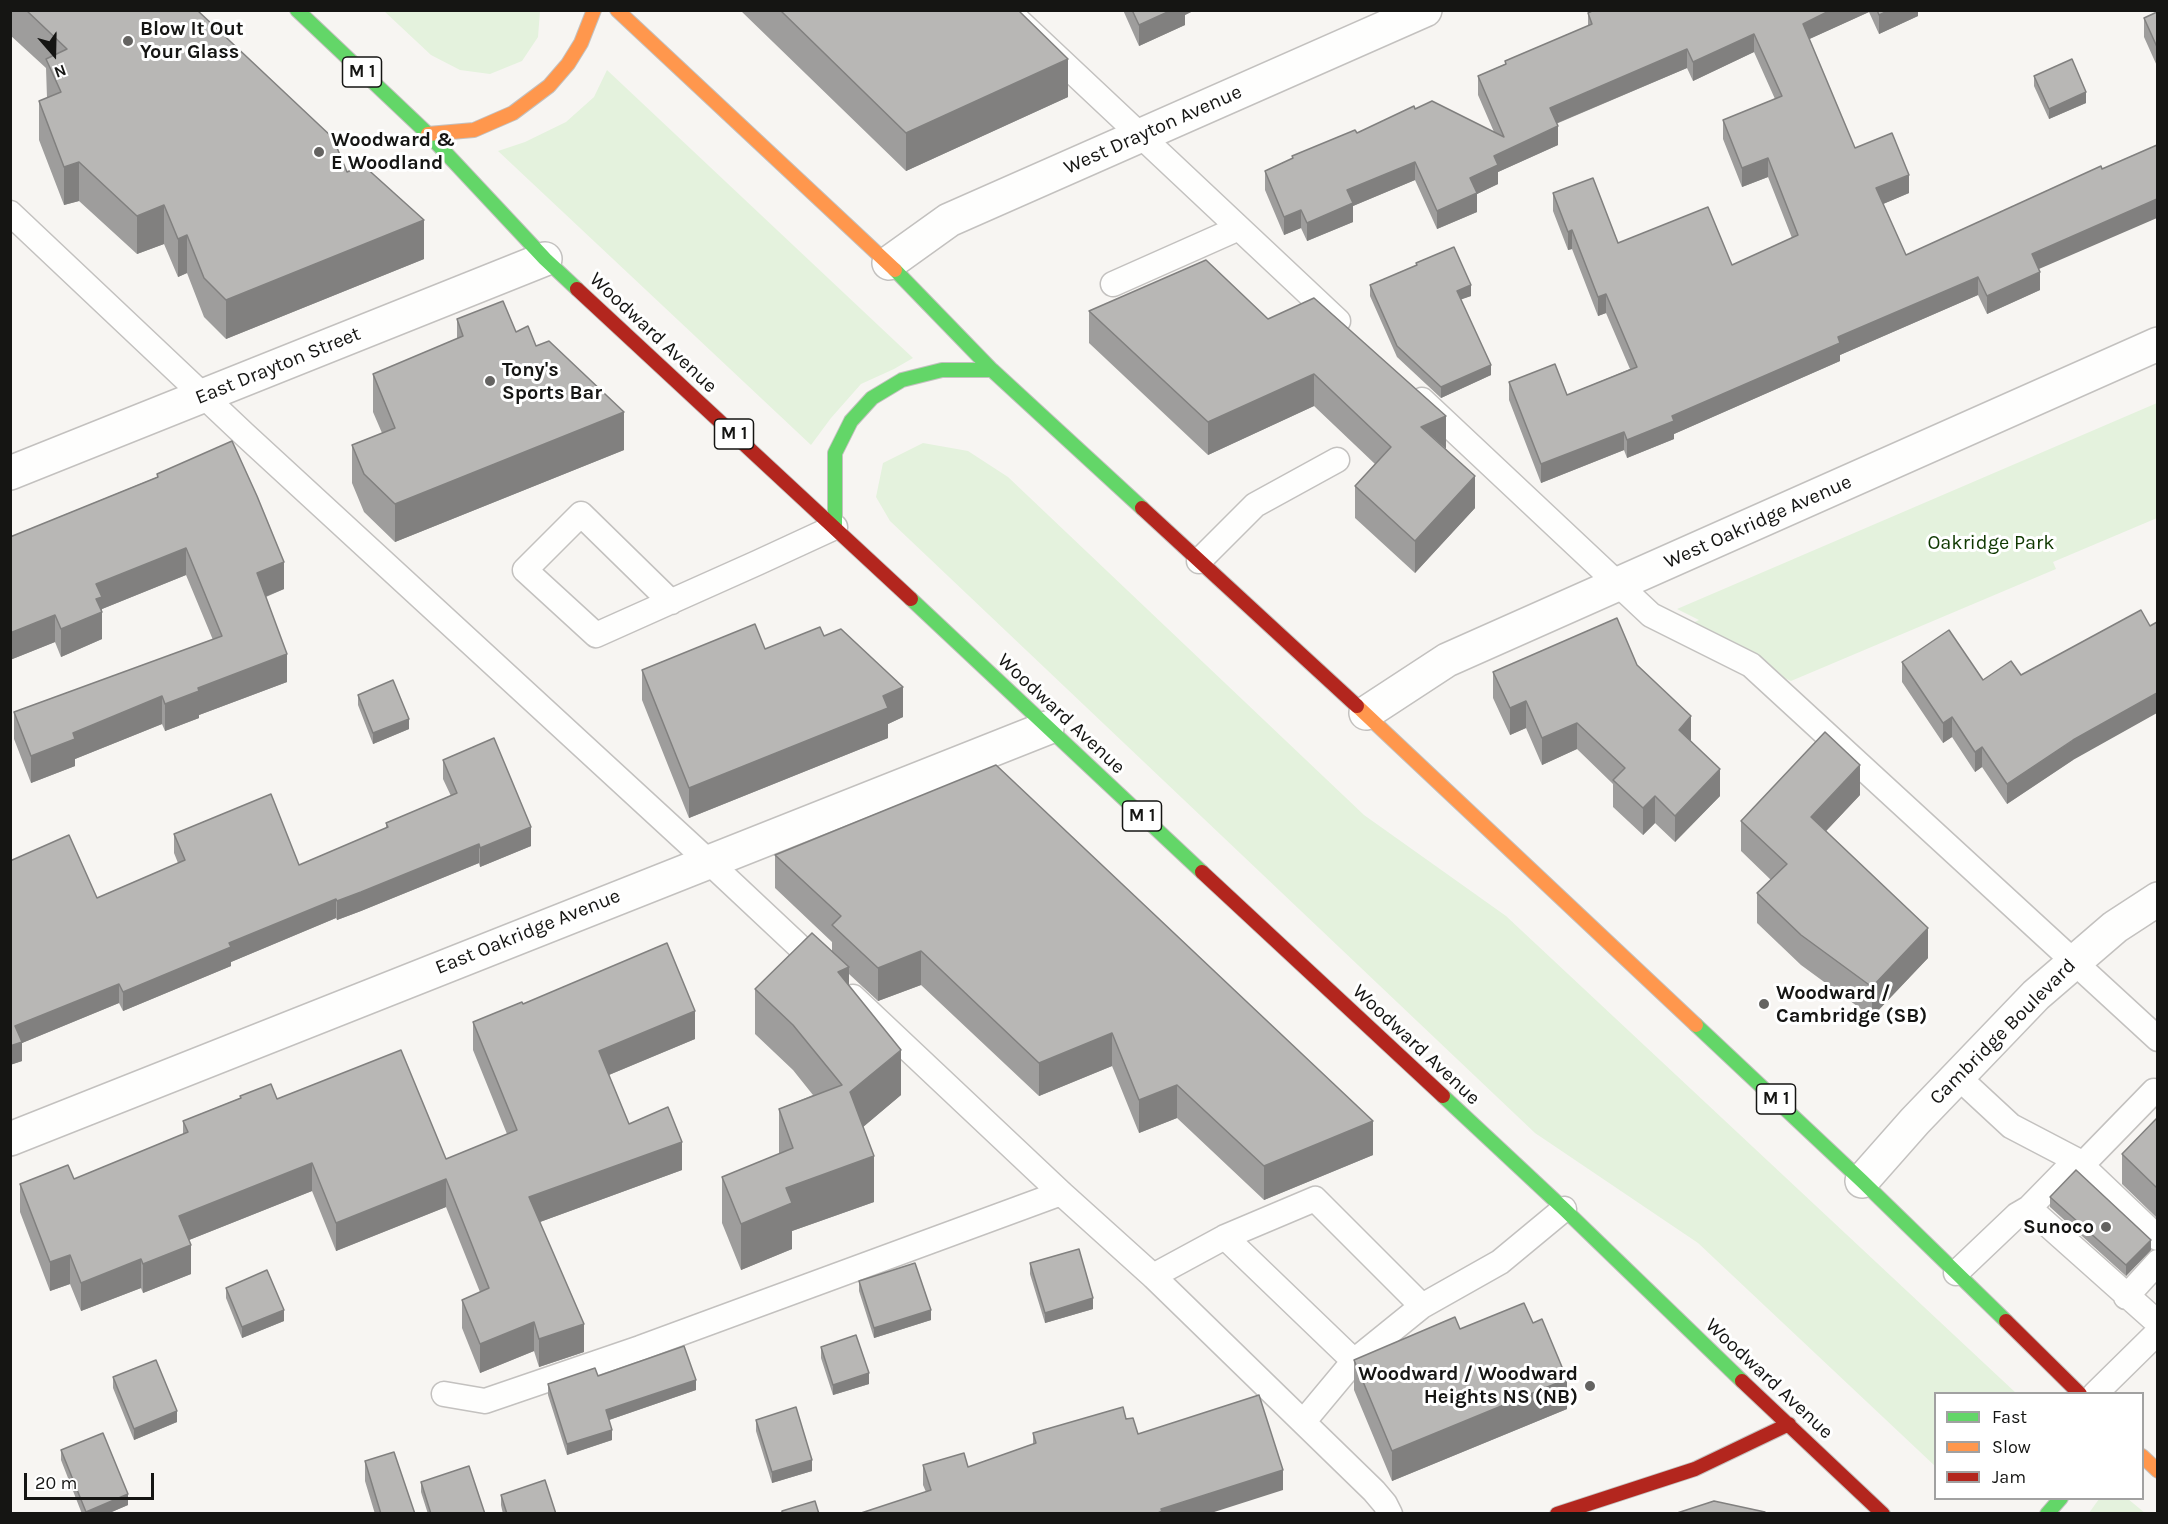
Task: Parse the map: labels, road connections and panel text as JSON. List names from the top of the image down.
{
  "streets": {
    "main road": ["M 1", "Woodward Avenue"],
    "street": [
      "West Drayton Avenue",
      "East Drayton Street",
      "West Oakridge Avenue",
      "East Oakridge Avenue",
      "Cambridge Boulevard"
    ]
  },
  "crossings": [
    ["M 1", "West Drayton Avenue"],
    ["M 1", "West Oakridge Avenue"],
    ["M 1", "Cambridge Boulevard"],
    ["Woodward Avenue", "East Drayton Street"],
    ["Woodward Avenue", "East Oakridge Avenue"]
  ],
  "parks": ["Oakridge Park"],
  "places": [
    "Blow It Out Your Glass",
    "Woodward & E Woodland",
    "Tony's Sports Bar",
    "Woodward / Cambridge (SB)",
    "Sunoco",
    "Woodward / Woodward Heights NS (NB)"
  ],
  "legend": ["Fast", "Slow", "Jam"],
  "scale_bar": "20 m",
  "north": "bottom"
}
